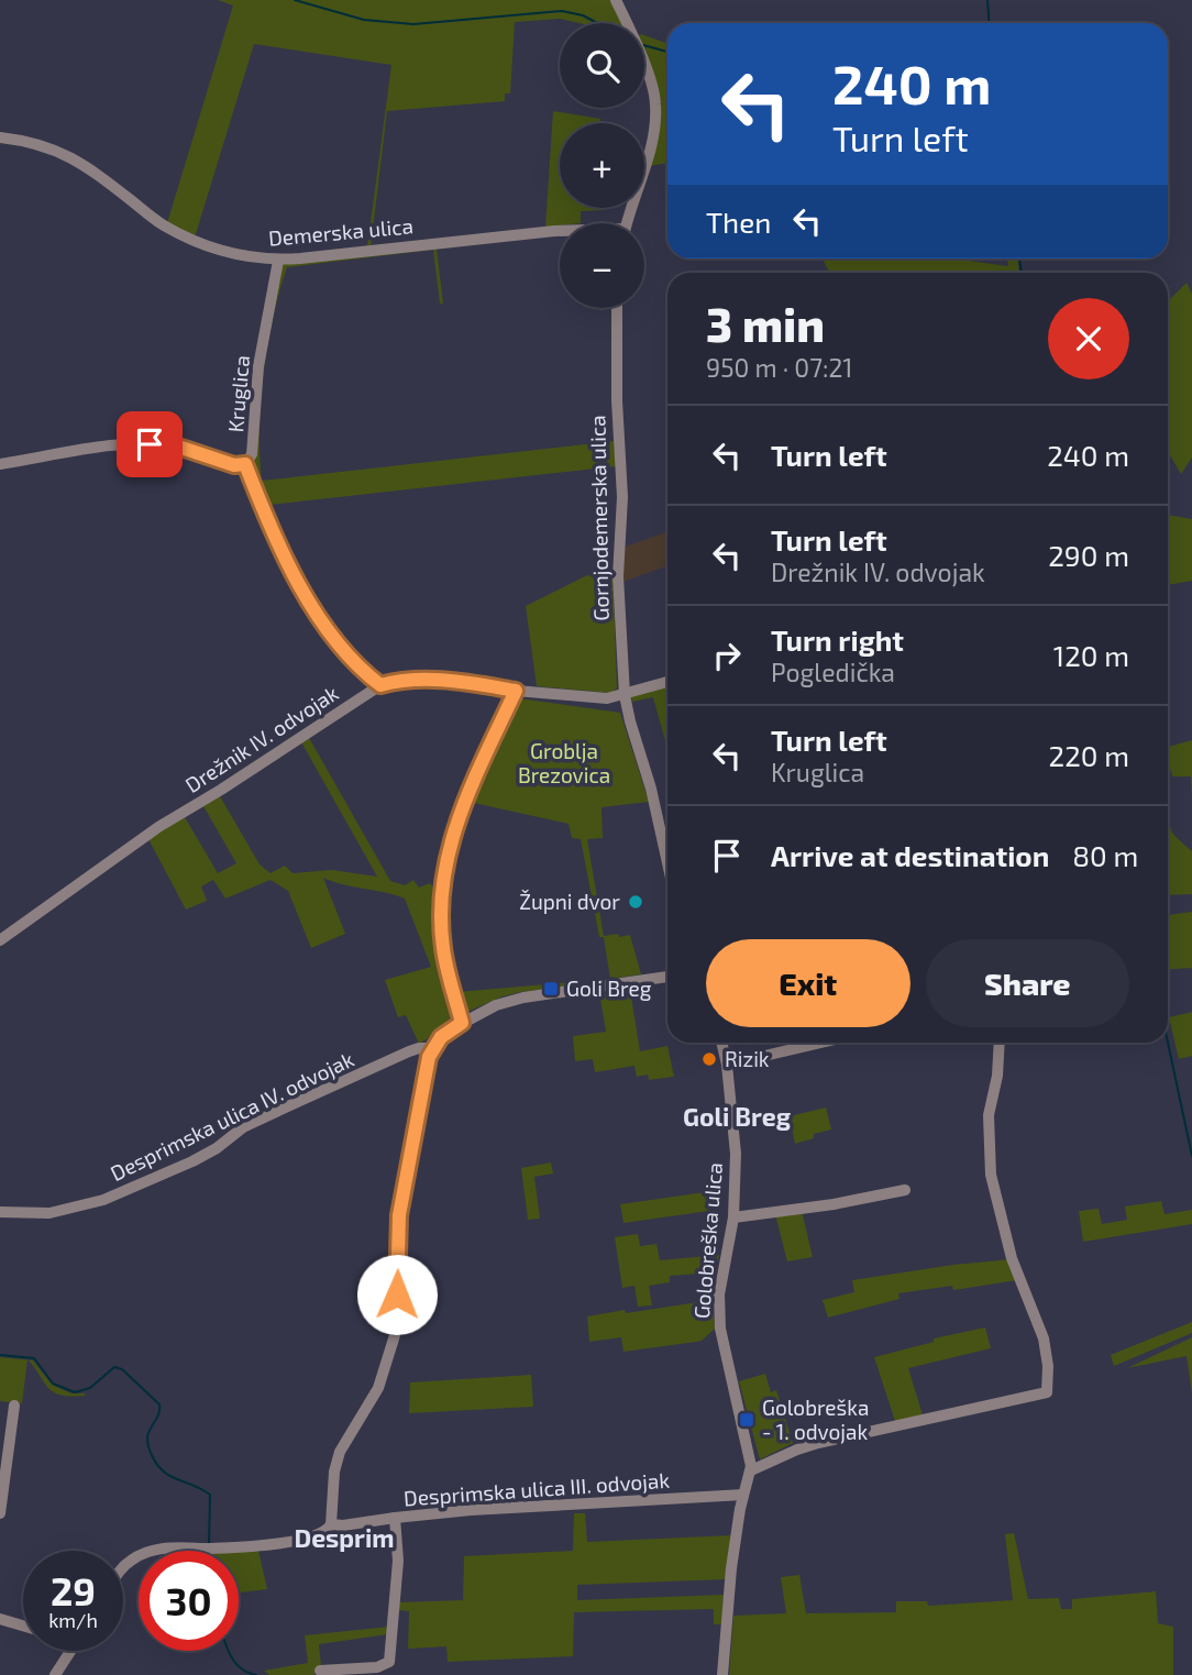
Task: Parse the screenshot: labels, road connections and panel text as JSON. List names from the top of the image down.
{
  "streets": {
    "street": [
      "Demerska ulica",
      "Kruglica",
      "Gornjodemerska ulica",
      "Drežnik IV. odvojak",
      "Desprimska ulica IV. odvojak",
      "Golobreška ulica",
      "Desprimska ulica III. odvojak"
    ]
  },
  "crossings": [
    ["Demerska ulica", "Kruglica"],
    ["Gornjodemerska ulica", "Drežnik IV. odvojak"],
    ["Golobreška ulica", "Desprimska ulica III. odvojak"]
  ],
  "districts": ["Goli Breg", "Desprim"],
  "parks": ["Groblja Brezovica"],
  "places": {
    "other": ["Župni dvor", "Rizik"],
    "transit": ["Goli Breg", "Golobreška - 1. odvojak"]
  },
  "page": {
    "map_buttons": ["+", "−"],
    "turn": ["240 m", "Turn left"],
    "then": "Then",
    "heading": ["3 min", "950 m · 07:21"],
    "list": [
      {
        "name": "Turn left",
        "value": "240 m"
      },
      {
        "name": "Turn left",
        "note": "Drežnik IV. odvojak",
        "value": "290 m"
      },
      {
        "name": "Turn right",
        "note": "Pogledička",
        "value": "120 m"
      },
      {
        "name": "Turn left",
        "note": "Kruglica",
        "value": "220 m"
      },
      {
        "name": "Arrive at destination",
        "value": "80 m"
      }
    ],
    "buttons": ["Exit", "Share"],
    "speed": "29 km/h",
    "limit": "30"
  }
}
